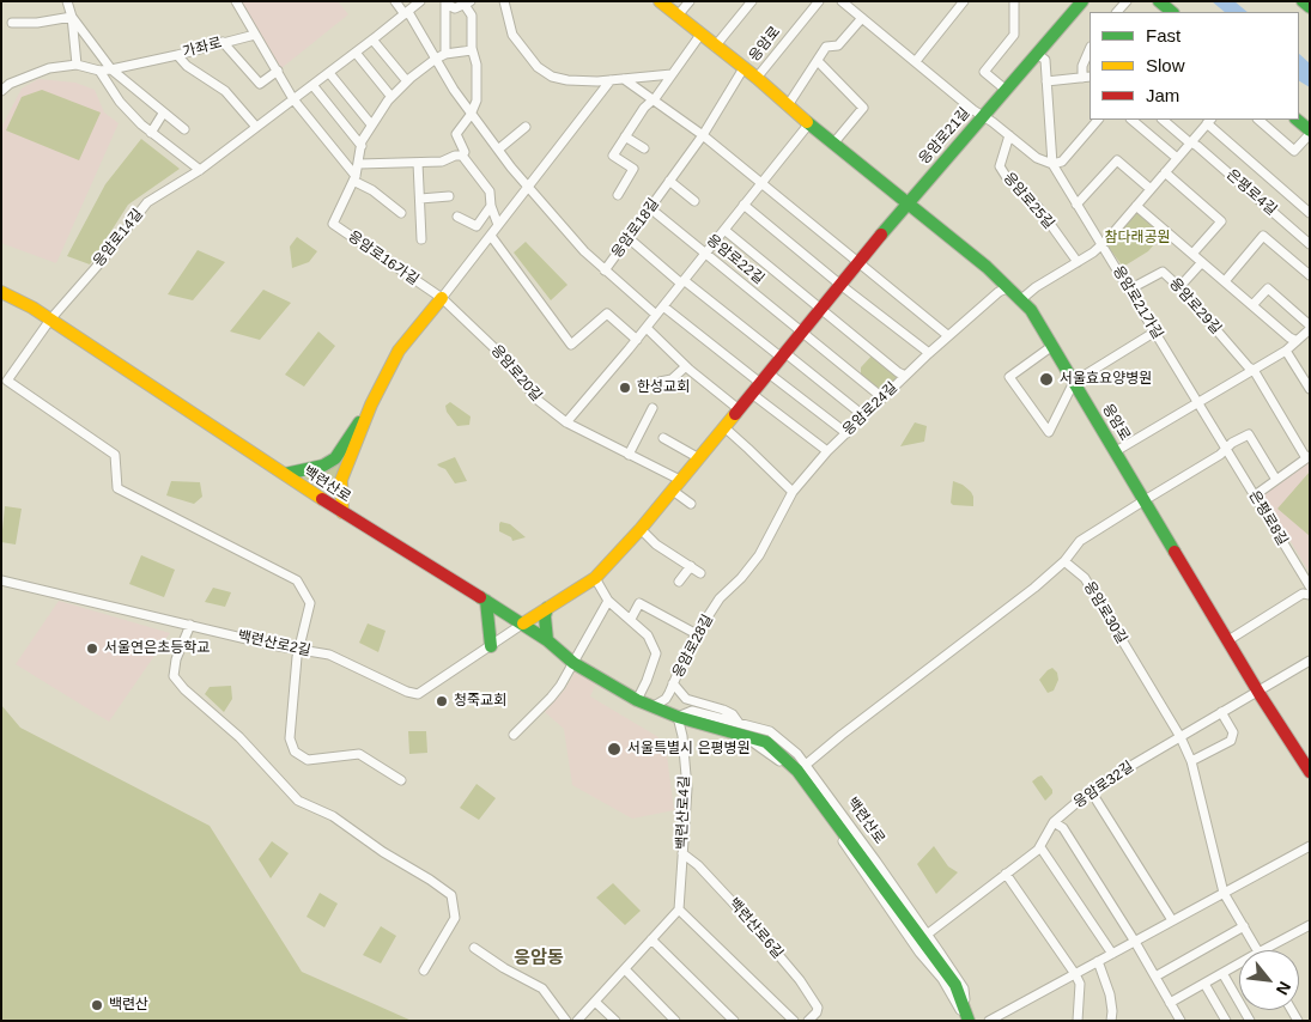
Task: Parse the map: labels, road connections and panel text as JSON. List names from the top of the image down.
{
  "streets": {
    "main road": ["응암로", "응암로21길", "백련산로"],
    "street": [
      "가좌로",
      "은평로4길",
      "응암로25길",
      "응암로18길",
      "응암로14길",
      "응암로16가길",
      "응암로22길",
      "응암로21가길",
      "응암로29길",
      "응암로20길",
      "응암로24길",
      "은평로8길",
      "응암로30길",
      "백련산로2길",
      "응암로28길",
      "응암로32길",
      "백련산로4길",
      "백련산로6길"
    ]
  },
  "crossings": [
    ["응암로", "응암로21길"],
    ["응암로", "응암로18길"],
    ["응암로", "응암로24길"],
    ["응암로", "응암로32길"],
    ["응암로21길", "응암로21가길"],
    ["응암로18길", "응암로22길"],
    ["응암로14길", "백련산로"],
    ["응암로16가길", "응암로20길"],
    ["응암로22길", "응암로24길"],
    ["응암로21가길", "응암로29길"],
    ["응암로21가길", "은평로8길"],
    ["응암로24길", "응암로28길"],
    ["백련산로", "백련산로2길"],
    ["백련산로", "응암로28길"],
    ["백련산로", "응암로32길"],
    ["백련산로", "백련산로4길"],
    ["응암로30길", "응암로32길"],
    ["백련산로4길", "백련산로6길"]
  ],
  "districts": ["응암동"],
  "parks": ["참다래공원"],
  "places": [
    "서울효요양병원",
    "한성교회",
    "서울연은초등학교",
    "청죽교회",
    "서울특별시 은평병원",
    "백련산"
  ],
  "legend": ["Fast", "Slow", "Jam"],
  "north": "bottom right"
}
